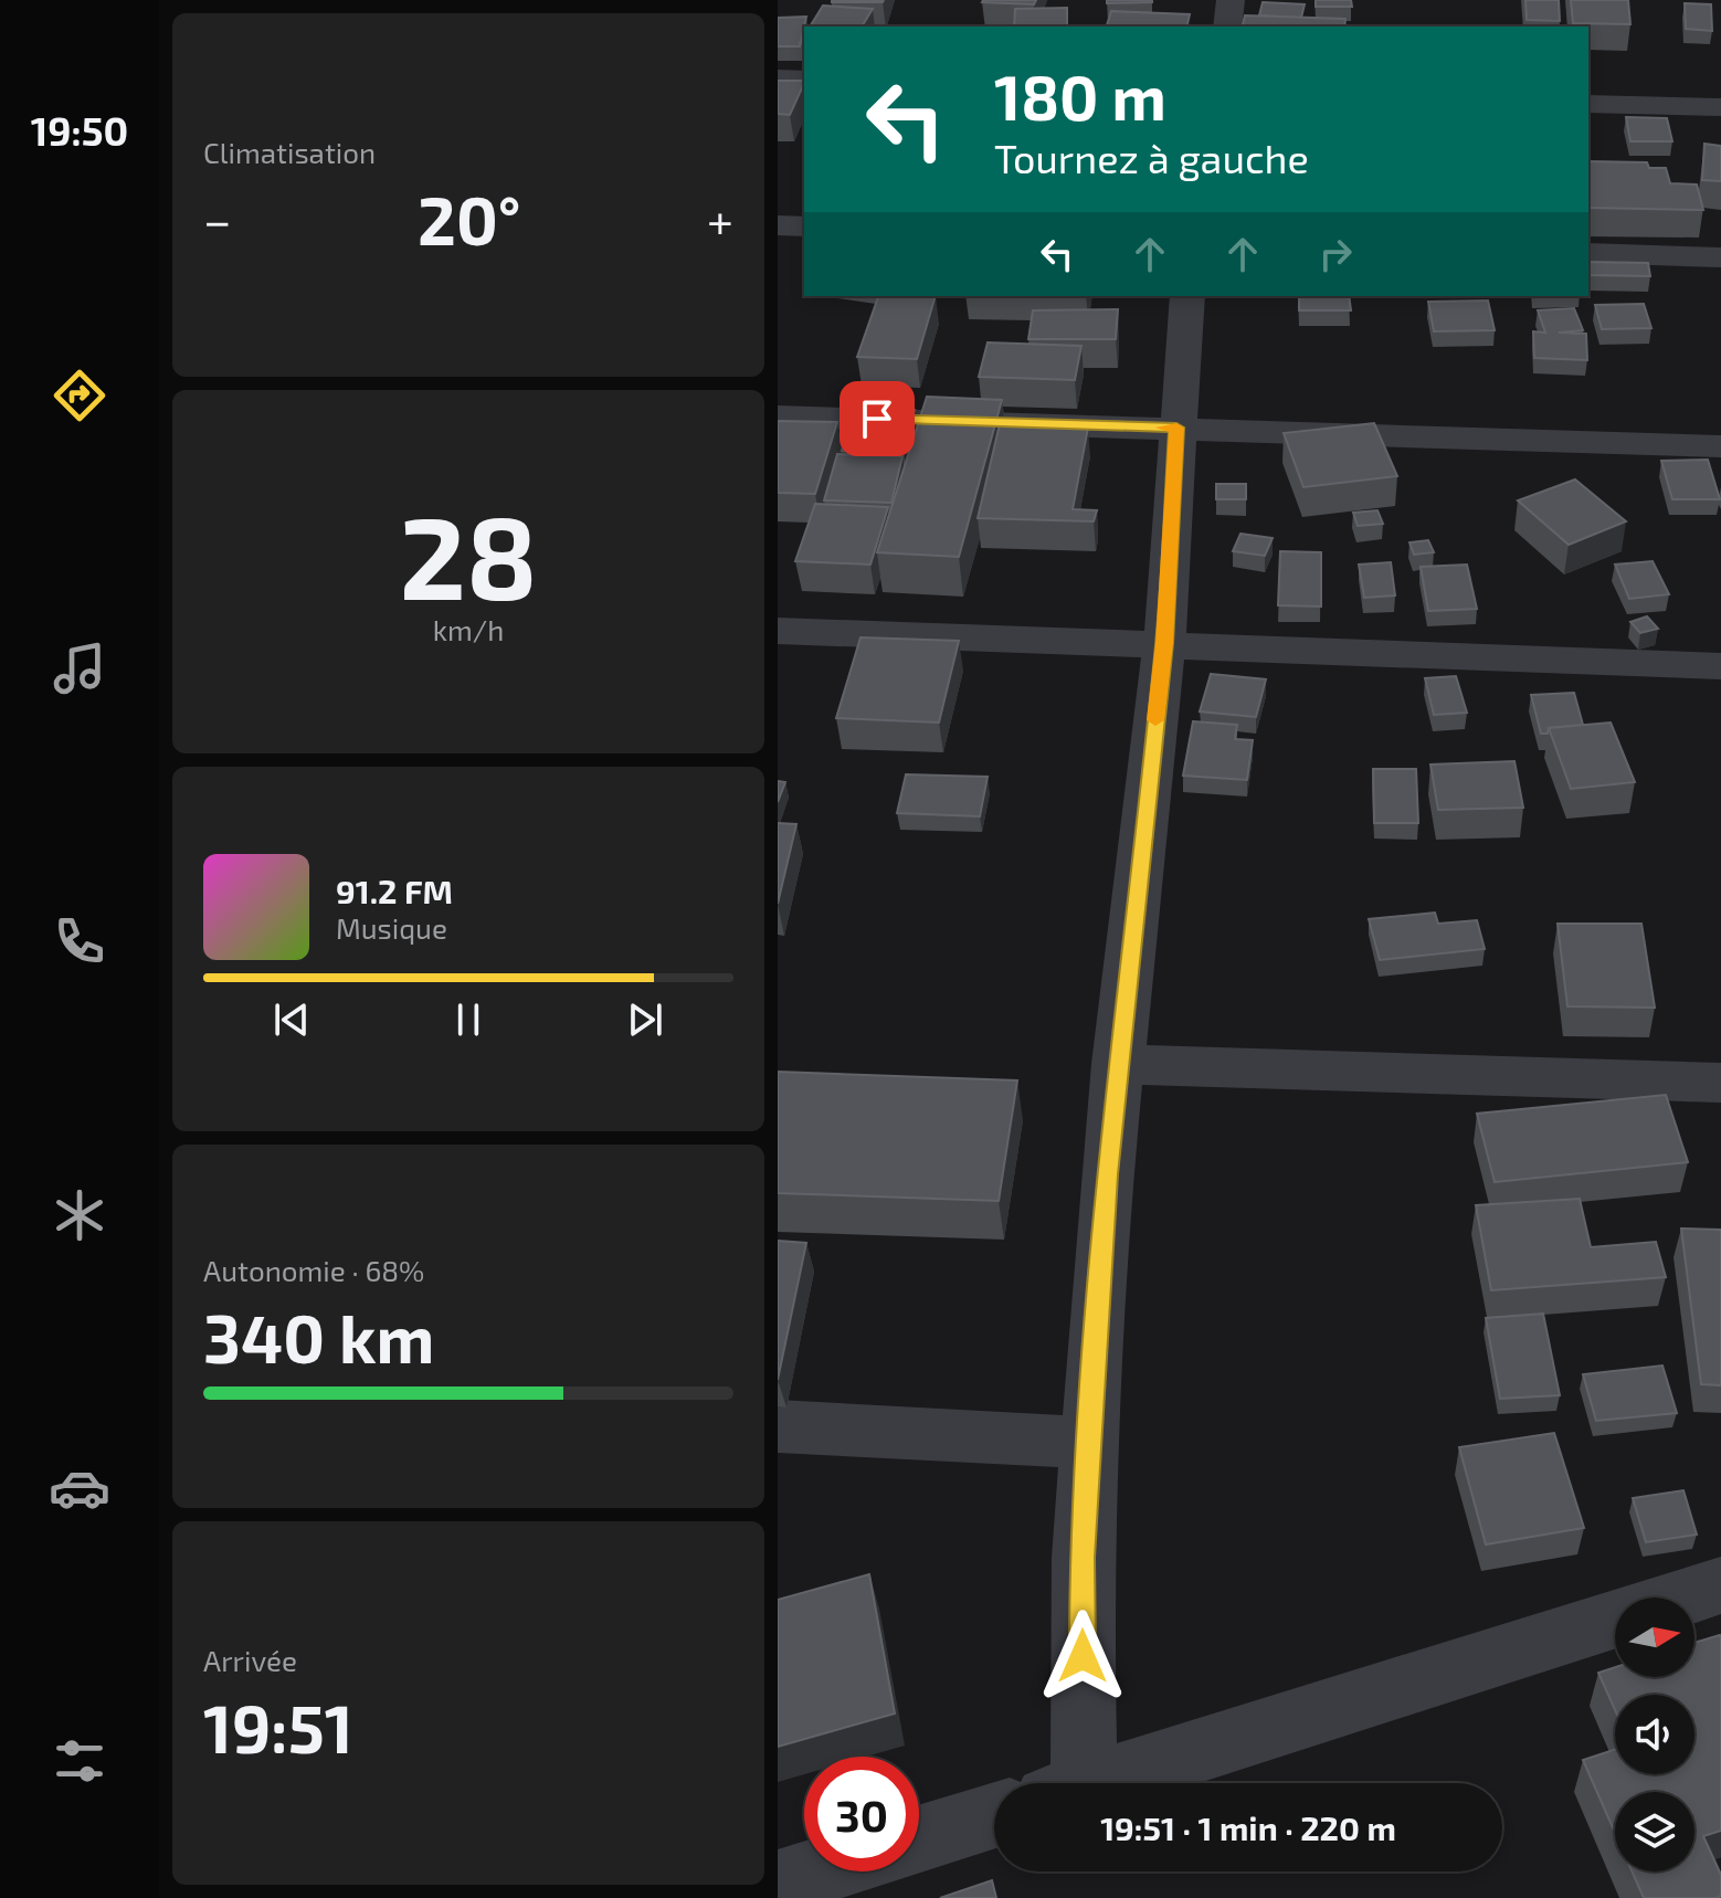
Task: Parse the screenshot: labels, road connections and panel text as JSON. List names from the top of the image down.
{
  "north": "right",
  "page": {
    "tabs": "19:50",
    "tile": [
      "Climatisation",
      ["28", "km/h"],
      ["Autonomie · 68%", "340 km"],
      ["Arrivée", "19:51"]
    ],
    "turn": ["180 m", "Tournez à gauche"],
    "heat": ["−", "20°", "+"],
    "song": ["91.2 FM", "Musique"],
    "limit": "30",
    "trip": "19:51 · 1 min · 220 m"
  }
}
